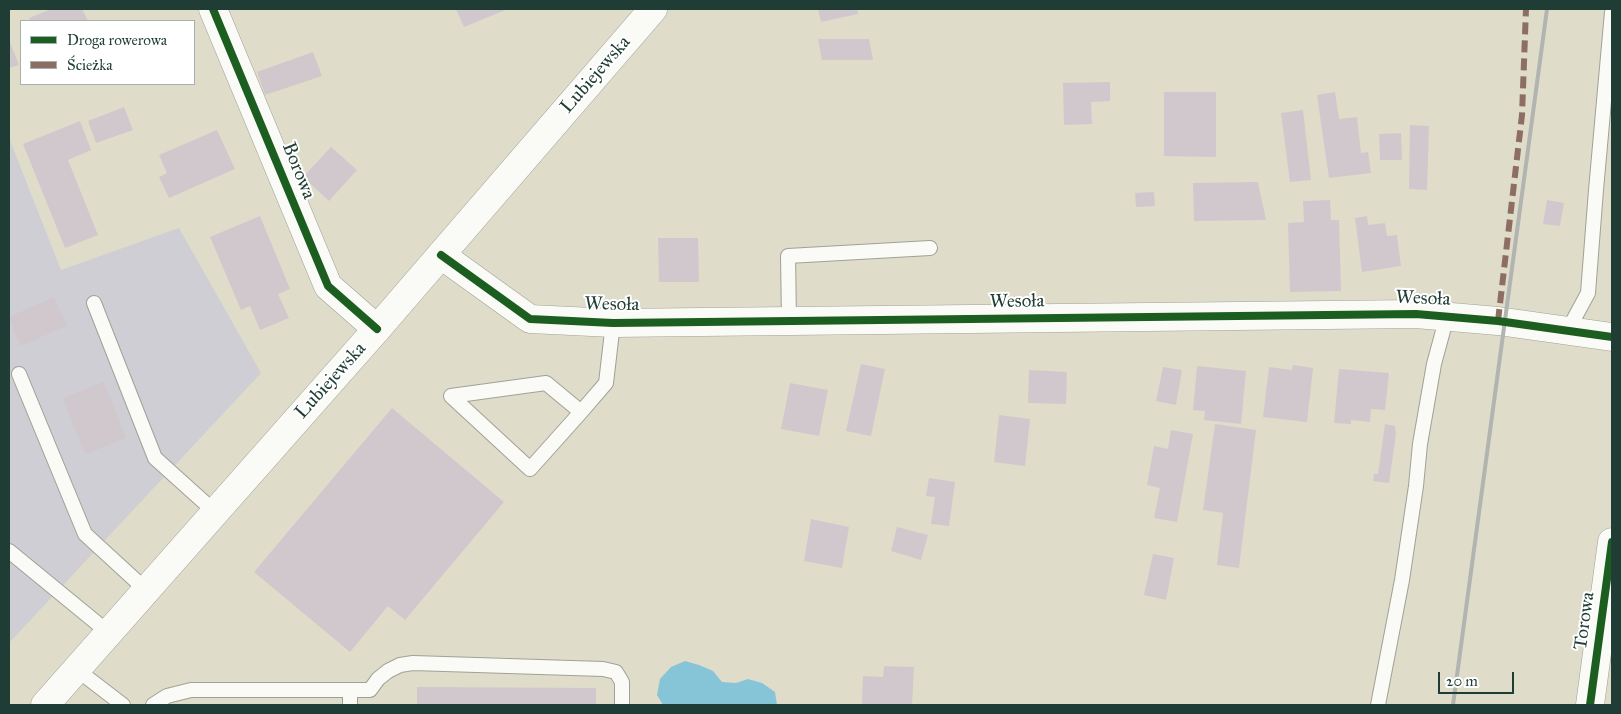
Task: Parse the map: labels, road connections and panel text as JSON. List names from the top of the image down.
{
  "streets": {
    "street": [
      "Lubiejewska",
      "Borowa",
      "Wesoła",
      "Torowa"
    ]
  },
  "crossings": [
    ["Lubiejewska", "Borowa"],
    ["Lubiejewska", "Wesoła"]
  ],
  "legend": ["Droga rowerowa", "Ścieżka"],
  "scale_bar": "20 m"
}
